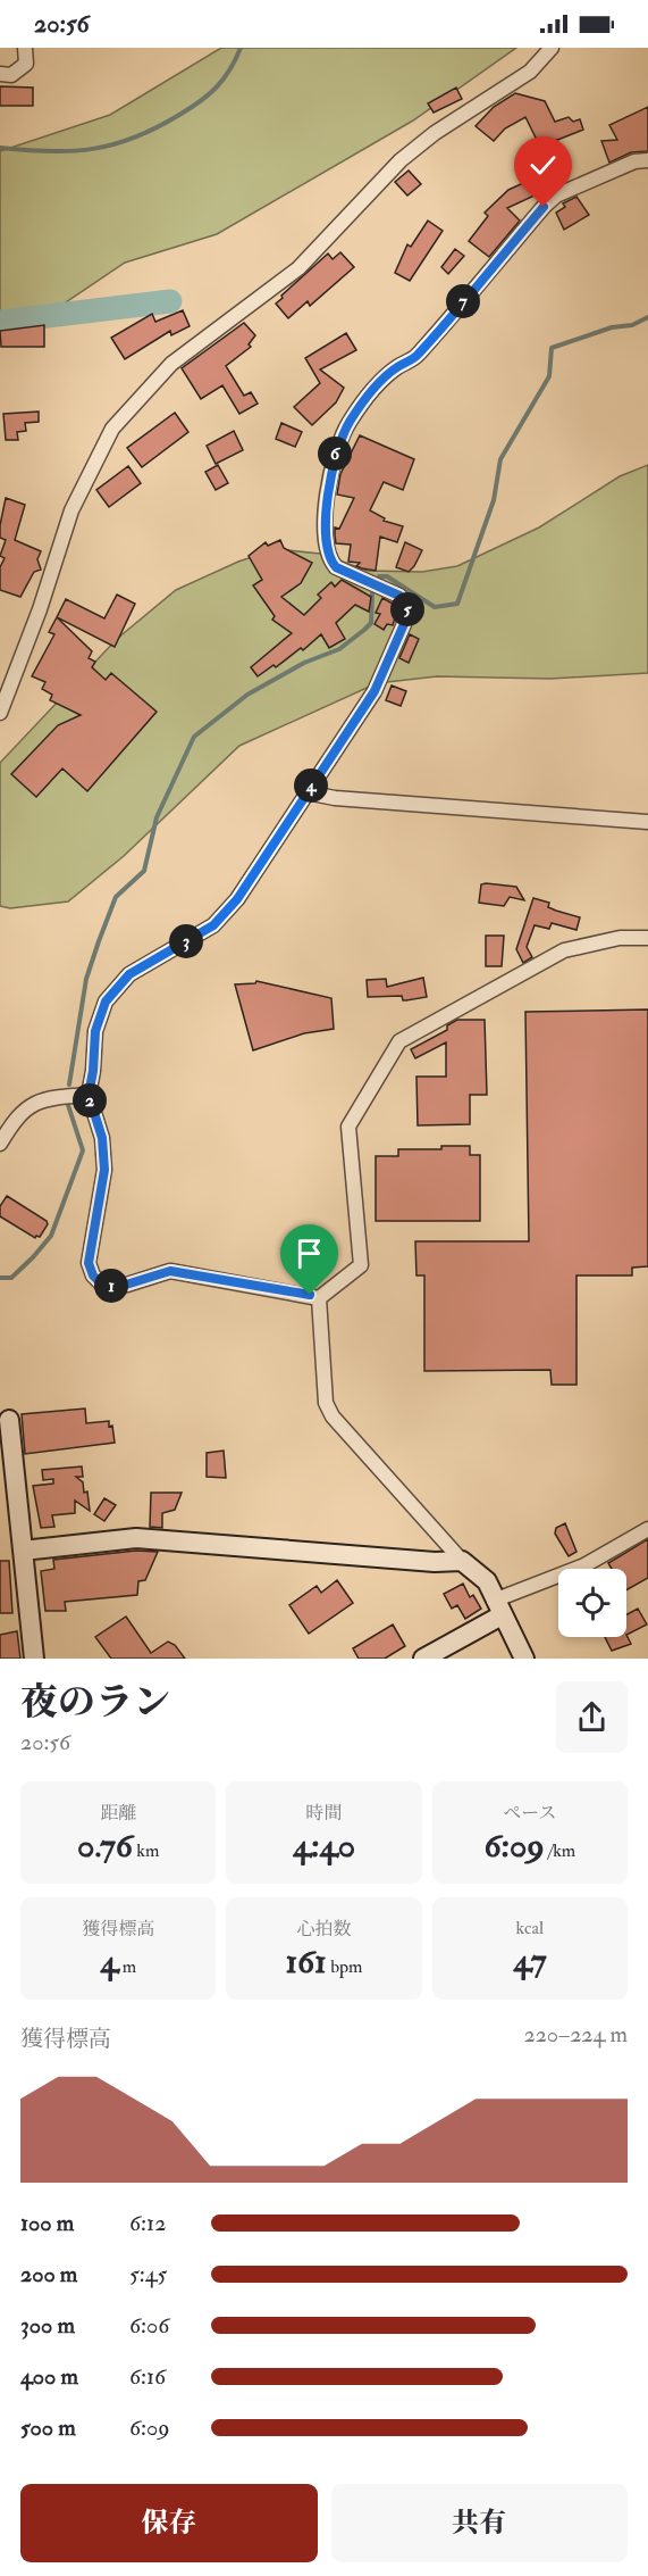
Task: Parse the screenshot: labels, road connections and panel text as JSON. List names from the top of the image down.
{
  "page": {
    "status": "20:56",
    "pins": [
      "7",
      "6",
      "5",
      "4",
      "3",
      "2",
      "1"
    ],
    "heading": ["夜のラン", "20:56"],
    "stats": [
      ["距離", "0.76 km"],
      ["時間", "4:40"],
      ["ペース", "6:09 /km"],
      ["獲得標高", "4 m"],
      ["心拍数", "161 bpm"],
      ["kcal", "47"]
    ],
    "chart": ["獲得標高", "220–224 m"],
    "list": [
      {
        "name": "100 m",
        "note": "6:12"
      },
      {
        "name": "200 m",
        "note": "5:45"
      },
      {
        "name": "300 m",
        "note": "6:06"
      },
      {
        "name": "400 m",
        "note": "6:16"
      },
      {
        "name": "500 m",
        "note": "6:09"
      }
    ],
    "buttons": ["保存", "共有"]
  }
}
